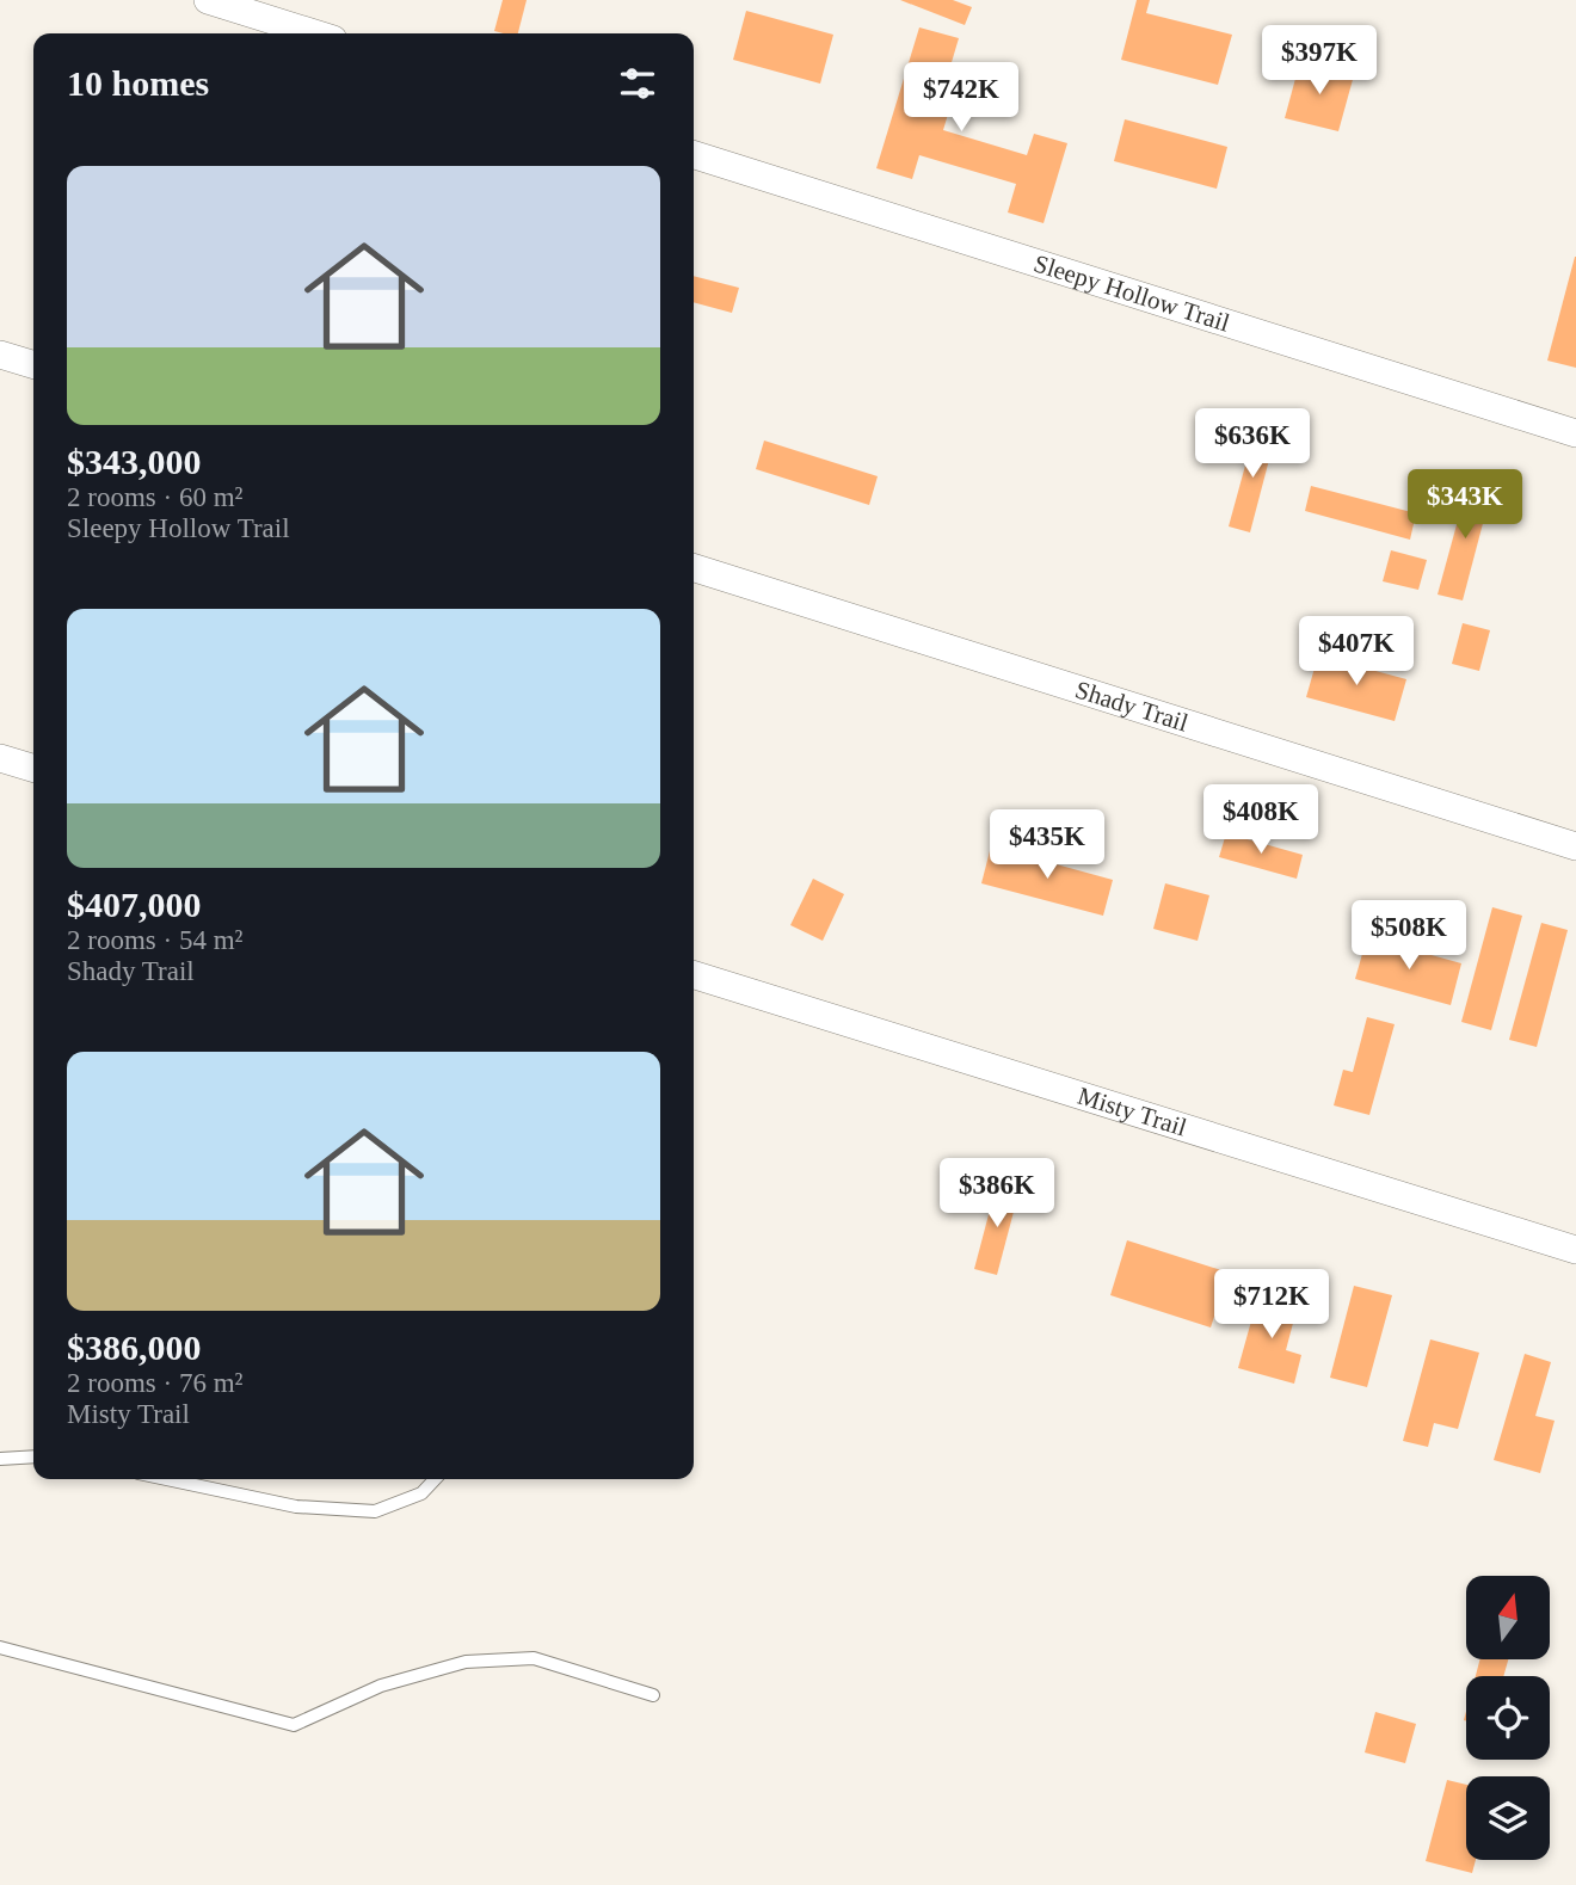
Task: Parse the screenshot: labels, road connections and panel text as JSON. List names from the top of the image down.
{
  "streets": {
    "street": ["Sleepy Hollow Trail", "Shady Trail", "Misty Trail"]
  },
  "north": "top",
  "page": {
    "price": [
      "$397K",
      "$742K",
      "$636K",
      "$343K",
      "$407K",
      "$408K",
      "$435K",
      "$508K",
      "$386K",
      "$712K"
    ],
    "heading": "10 homes",
    "list": [
      {
        "name": "$343,000",
        "note": "2 rooms · 60 m² · Sleepy Hollow Trail"
      },
      {
        "name": "$407,000",
        "note": "2 rooms · 54 m² · Shady Trail"
      },
      {
        "name": "$386,000",
        "note": "2 rooms · 76 m² · Misty Trail"
      }
    ]
  }
}
